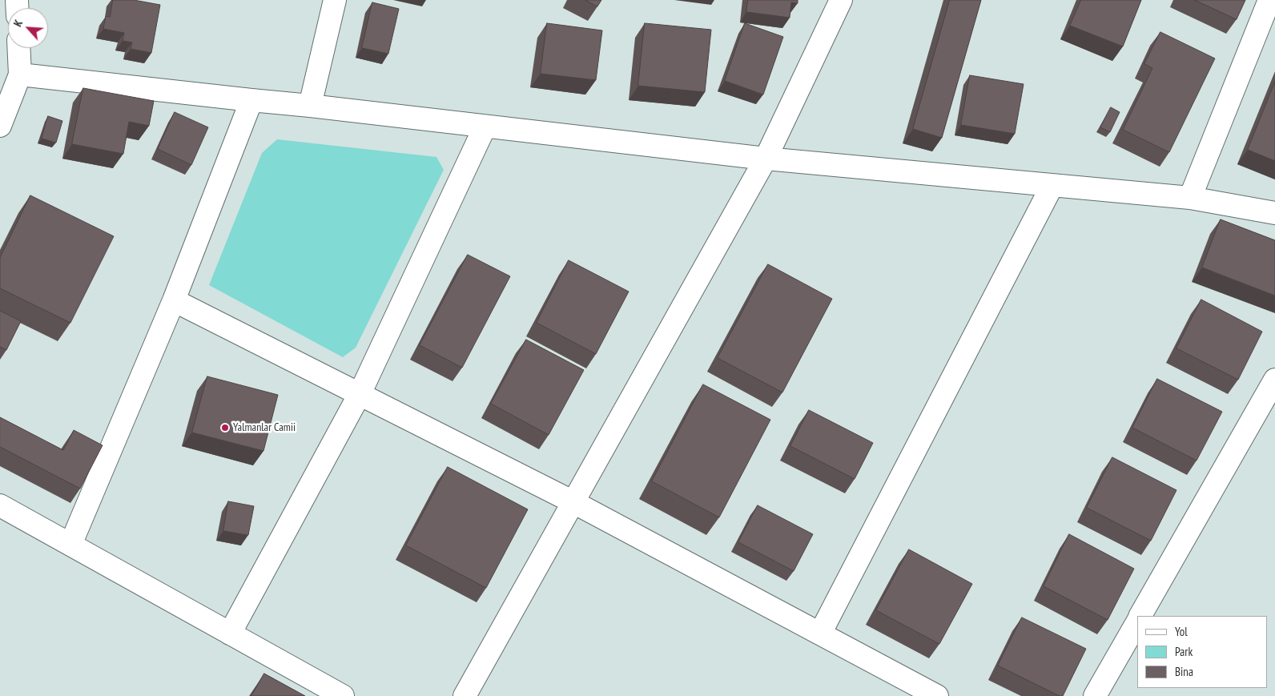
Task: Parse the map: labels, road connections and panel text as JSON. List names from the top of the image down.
{
  "places": ["Yalmanlar Camii"],
  "legend": ["Yol", "Park", "Bina"],
  "north": "top left"
}
